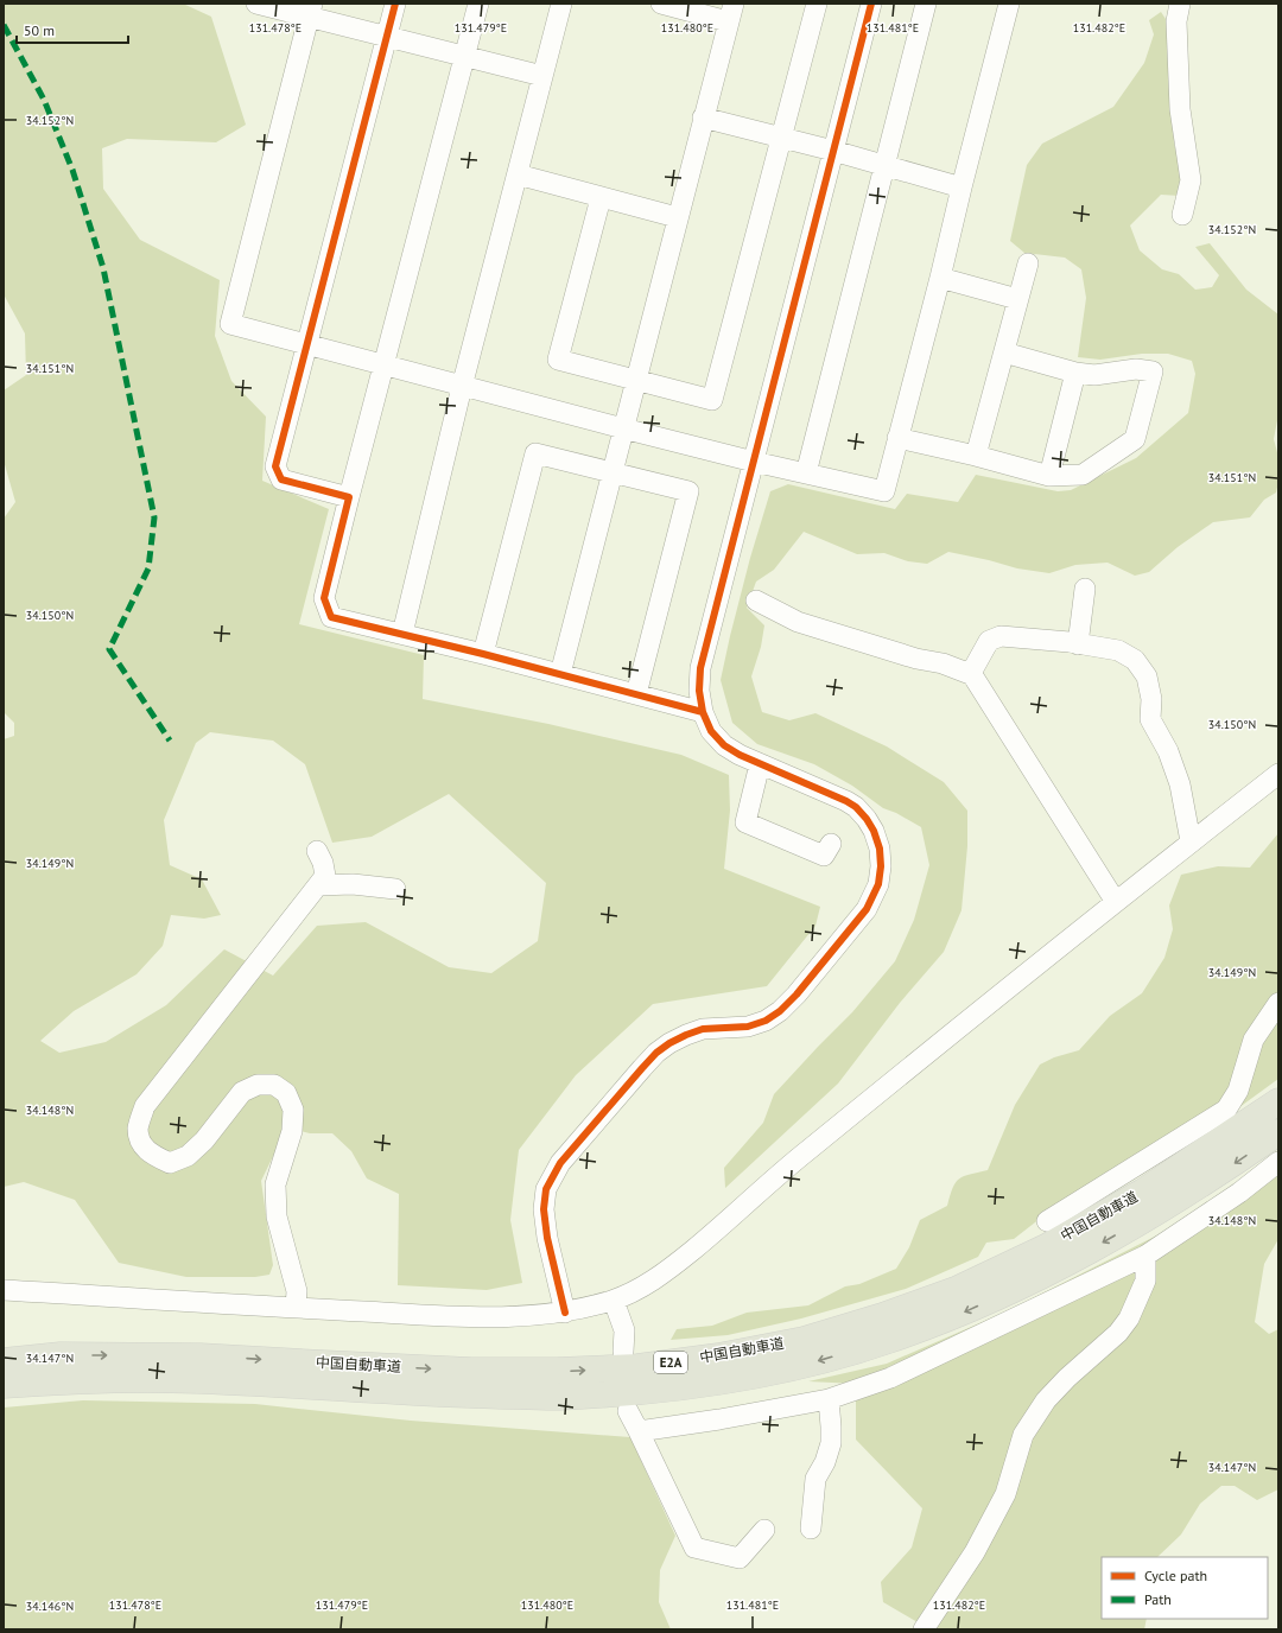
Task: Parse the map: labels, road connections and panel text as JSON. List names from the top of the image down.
{
  "streets": {
    "highway": ["中国自動車道", "E2A"]
  },
  "legend": ["Cycle path", "Path"],
  "scale_bar": "50 m",
  "coordinates": [
    "131.478°E",
    "131.479°E",
    "131.480°E",
    "131.481°E",
    "131.482°E",
    "34.152°N",
    "34.151°N",
    "34.150°N",
    "34.149°N",
    "34.148°N",
    "34.147°N",
    "34.146°N"
  ]
}
